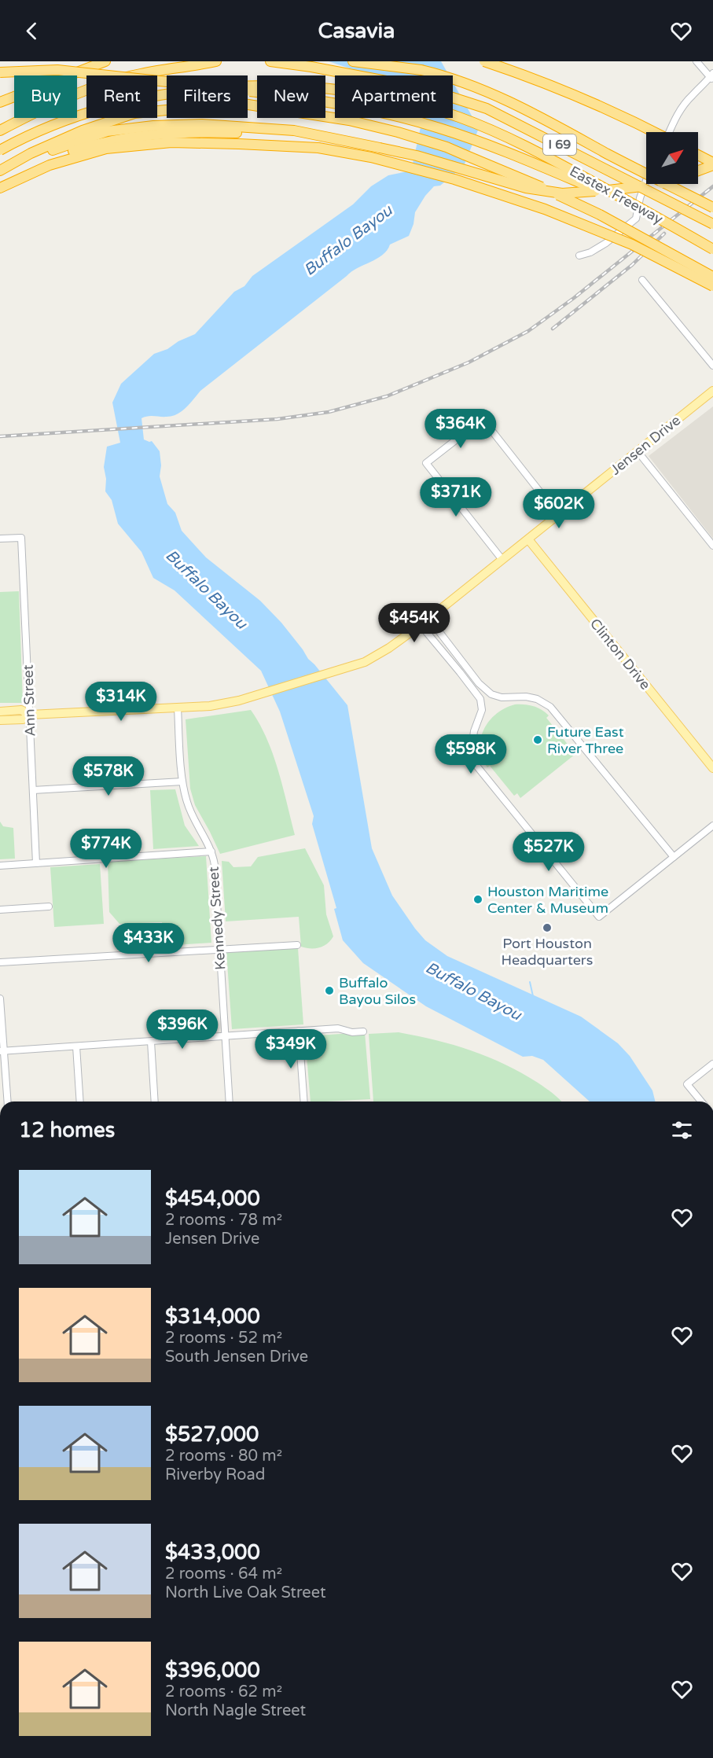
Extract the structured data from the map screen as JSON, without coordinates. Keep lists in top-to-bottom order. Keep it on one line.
{"streets":{"highway":["I 69","Eastex Freeway"],"main road":["Jensen Drive","Clinton Drive"],"street":["Ann Street","Kennedy Street"]},"crossings":[["Jensen Drive","Clinton Drive"],["Jensen Drive","Ann Street"],["Jensen Drive","Kennedy Street"]],"water":["Buffalo Bayou"],"places":["Future East River Three","Houston Maritime Center & Museum","Port Houston Headquarters","Buffalo Bayou Silos"],"north":"top right","page":{"header":"Casavia","chip":["Buy","Rent","Filters","New","Apartment"],"price":["$364K","$371K","$602K","$454K","$314K","$598K","$578K","$774K","$527K","$433K","$396K","$349K"],"heading":"12 homes","list":[{"name":"$454,000","note":"2 rooms · 78 m² · Jensen Drive"},{"name":"$314,000","note":"2 rooms · 52 m² · South Jensen Drive"},{"name":"$527,000","note":"2 rooms · 80 m² · Riverby Road"},{"name":"$433,000","note":"2 rooms · 64 m² · North Live Oak Street"},{"name":"$396,000","note":"2 rooms · 62 m² · North Nagle Street"}]}}
